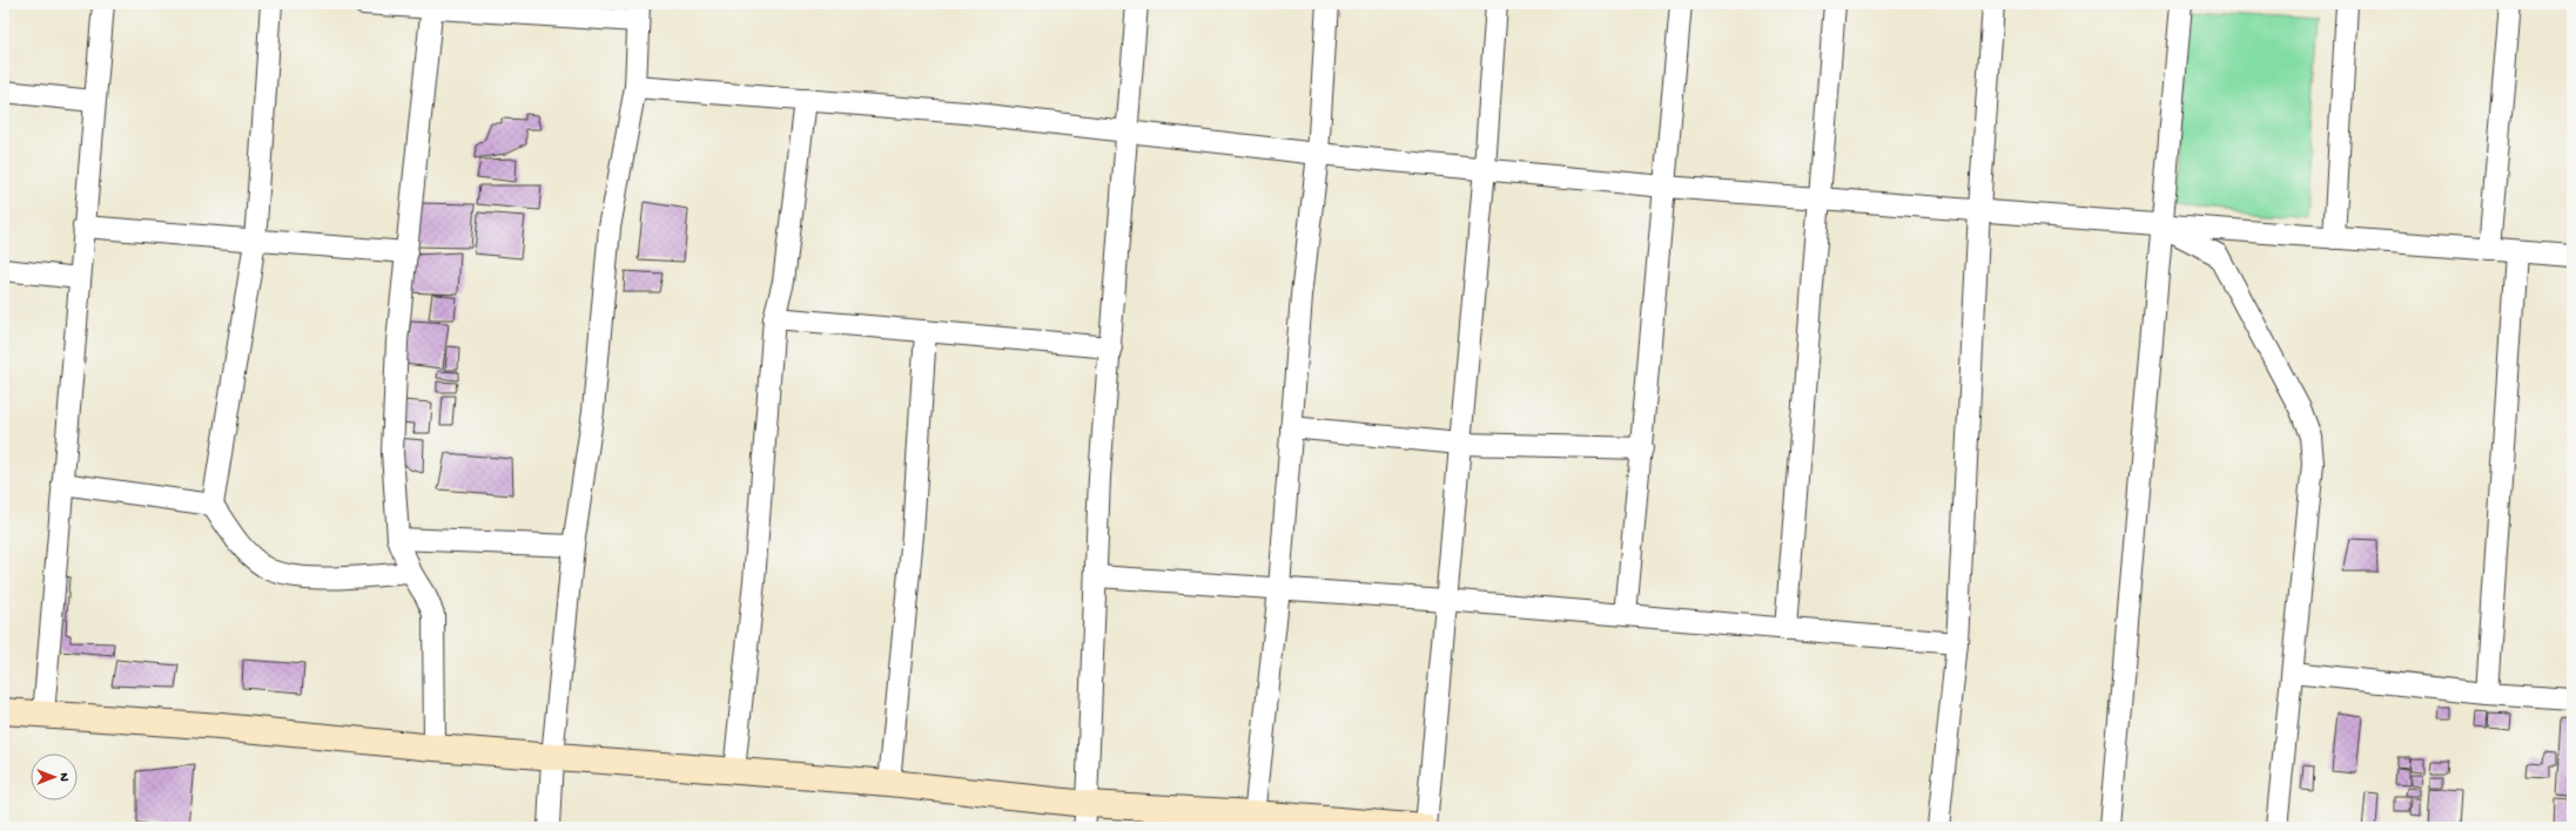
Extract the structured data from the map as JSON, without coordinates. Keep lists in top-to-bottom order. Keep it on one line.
{"north":"right"}
